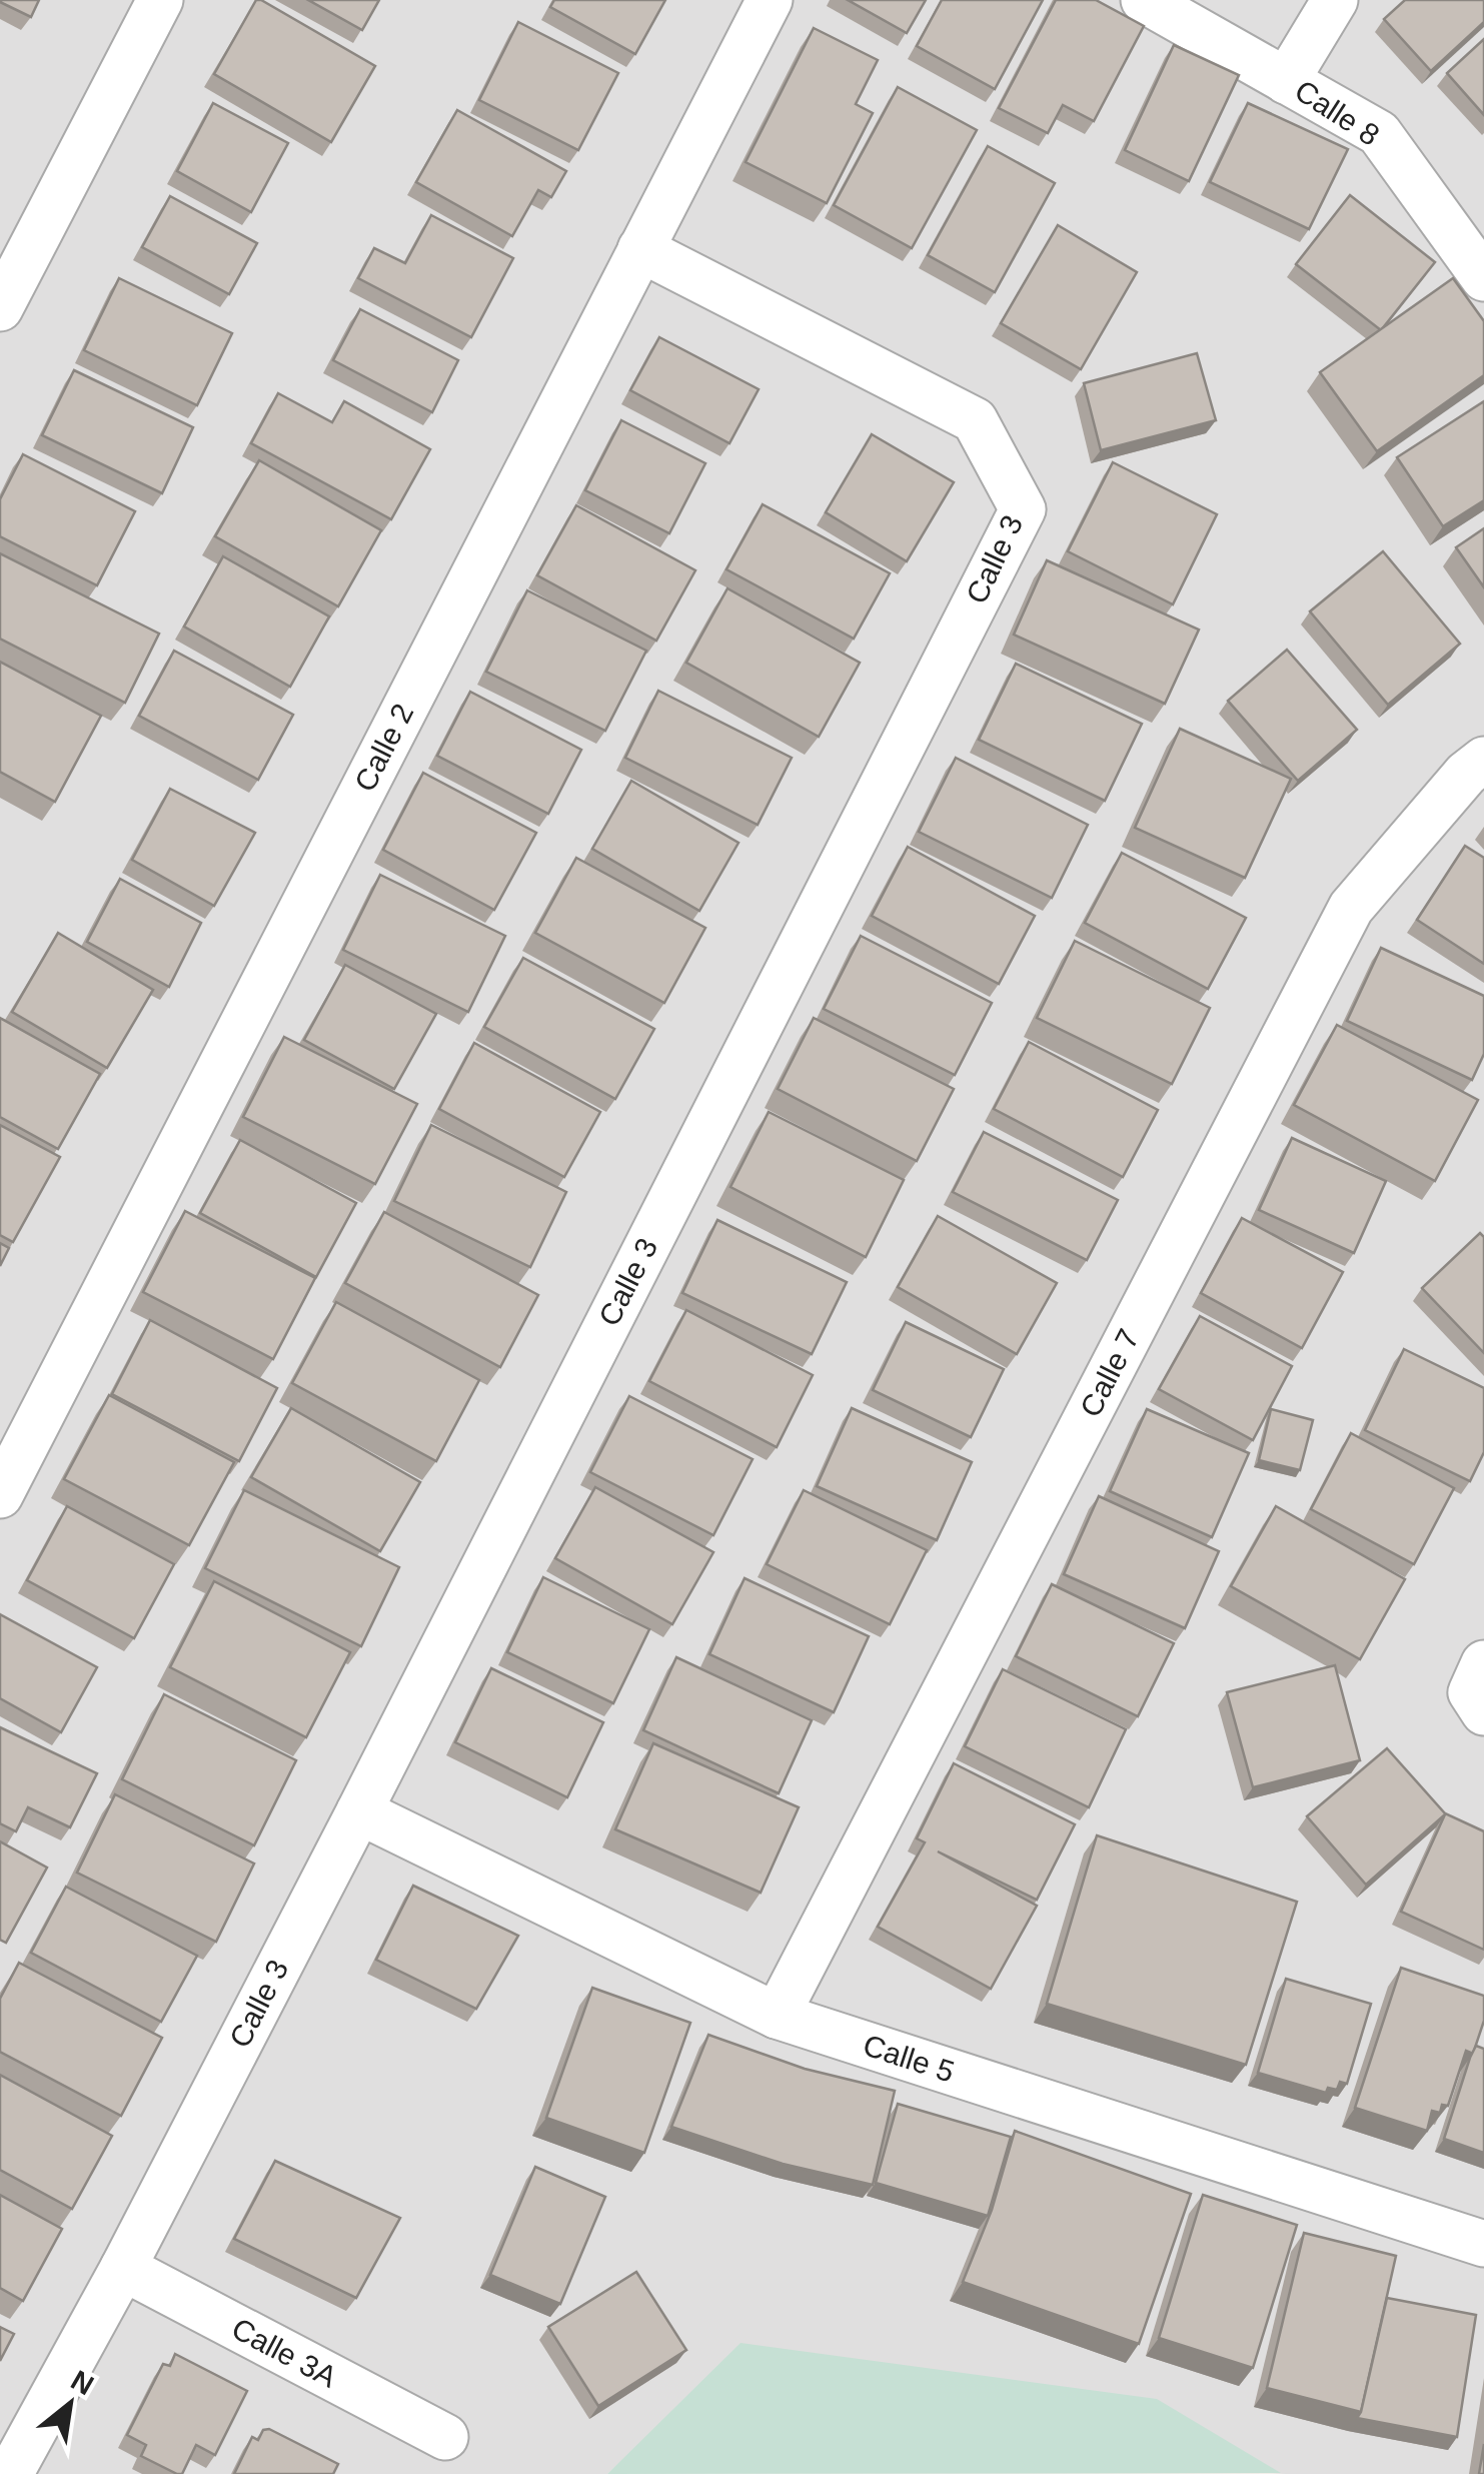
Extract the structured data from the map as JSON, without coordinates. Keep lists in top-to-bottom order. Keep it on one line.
{"streets":{"street":["Calle 8","Calle 3","Calle 2","Calle 7","Calle 5","Calle 3A"]},"crossings":[["Calle 3","Calle 2"],["Calle 3","Calle 5"],["Calle 3","Calle 3A"],["Calle 7","Calle 5"]],"north":"top right"}
